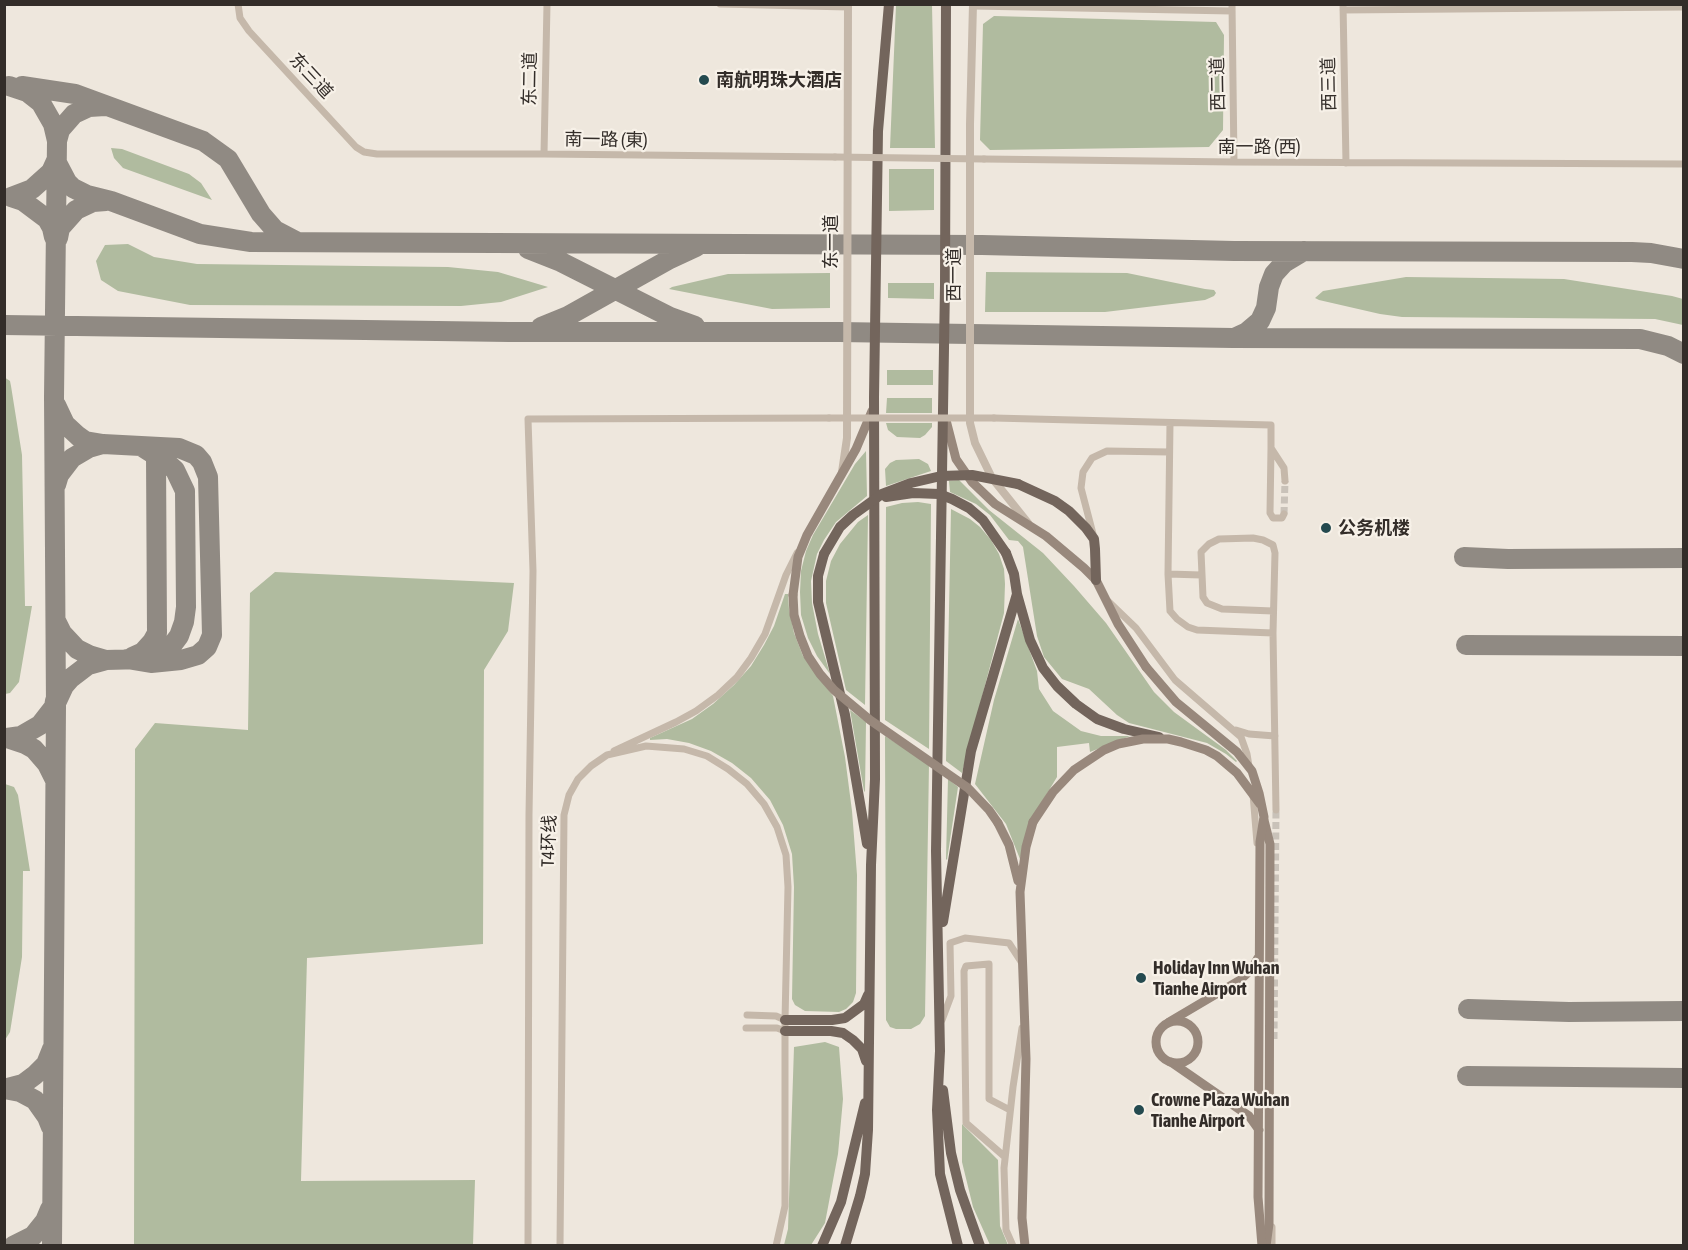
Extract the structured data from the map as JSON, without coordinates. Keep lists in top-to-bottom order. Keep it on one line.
{"streets":{"street":["东三道","东二道","西二道","西三道","南一路 (東)","南一路 (西)","东一道","西一道","T4环线"]},"crossings":[["东三道","南一路 (東)"],["东二道","南一路 (東)"],["西二道","南一路 (西)"],["西三道","南一路 (西)"],["南一路 (東)","南一路 (西)"]],"places":["南航明珠大酒店","公务机楼","Holiday Inn Wuhan Tianhe Airport","Crowne Plaza Wuhan Tianhe Airport"]}
